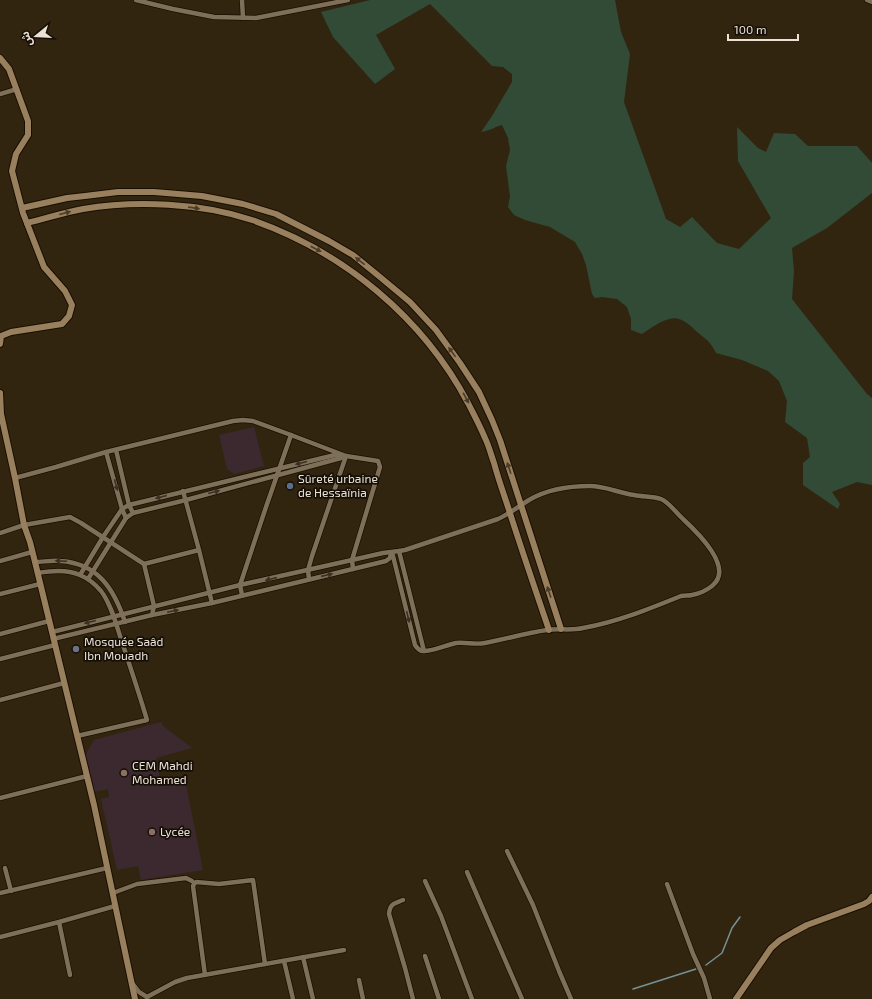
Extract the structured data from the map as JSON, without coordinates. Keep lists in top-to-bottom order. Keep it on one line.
{"places":["Sûreté urbaine de Hessaïnia","Mosquée Saâd Ibn Mouadh","CEM Mahdi Mohamed","Lycée"],"scale_bar":"100 m","north":"left"}
